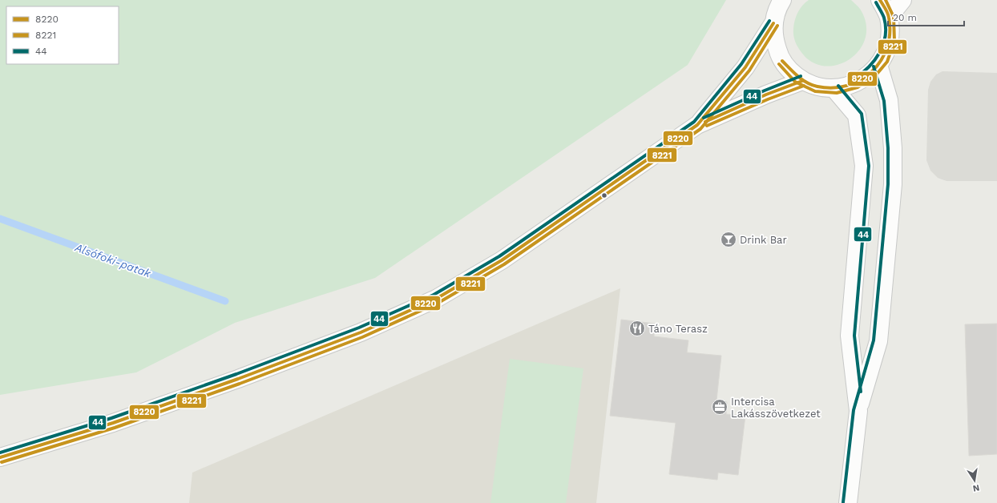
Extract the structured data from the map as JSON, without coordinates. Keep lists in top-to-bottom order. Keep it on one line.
{"water":["Alsófoki-patak"],"places":{"bar":["Drink Bar"],"restaurant":["Táno Terasz"],"office":["Intercisa Lakásszövetkezet"]},"lines":["transit line 8220","transit line 8221","transit line 44"],"legend":["8220","8221","44"],"scale_bar":"20 m","north":"bottom"}
